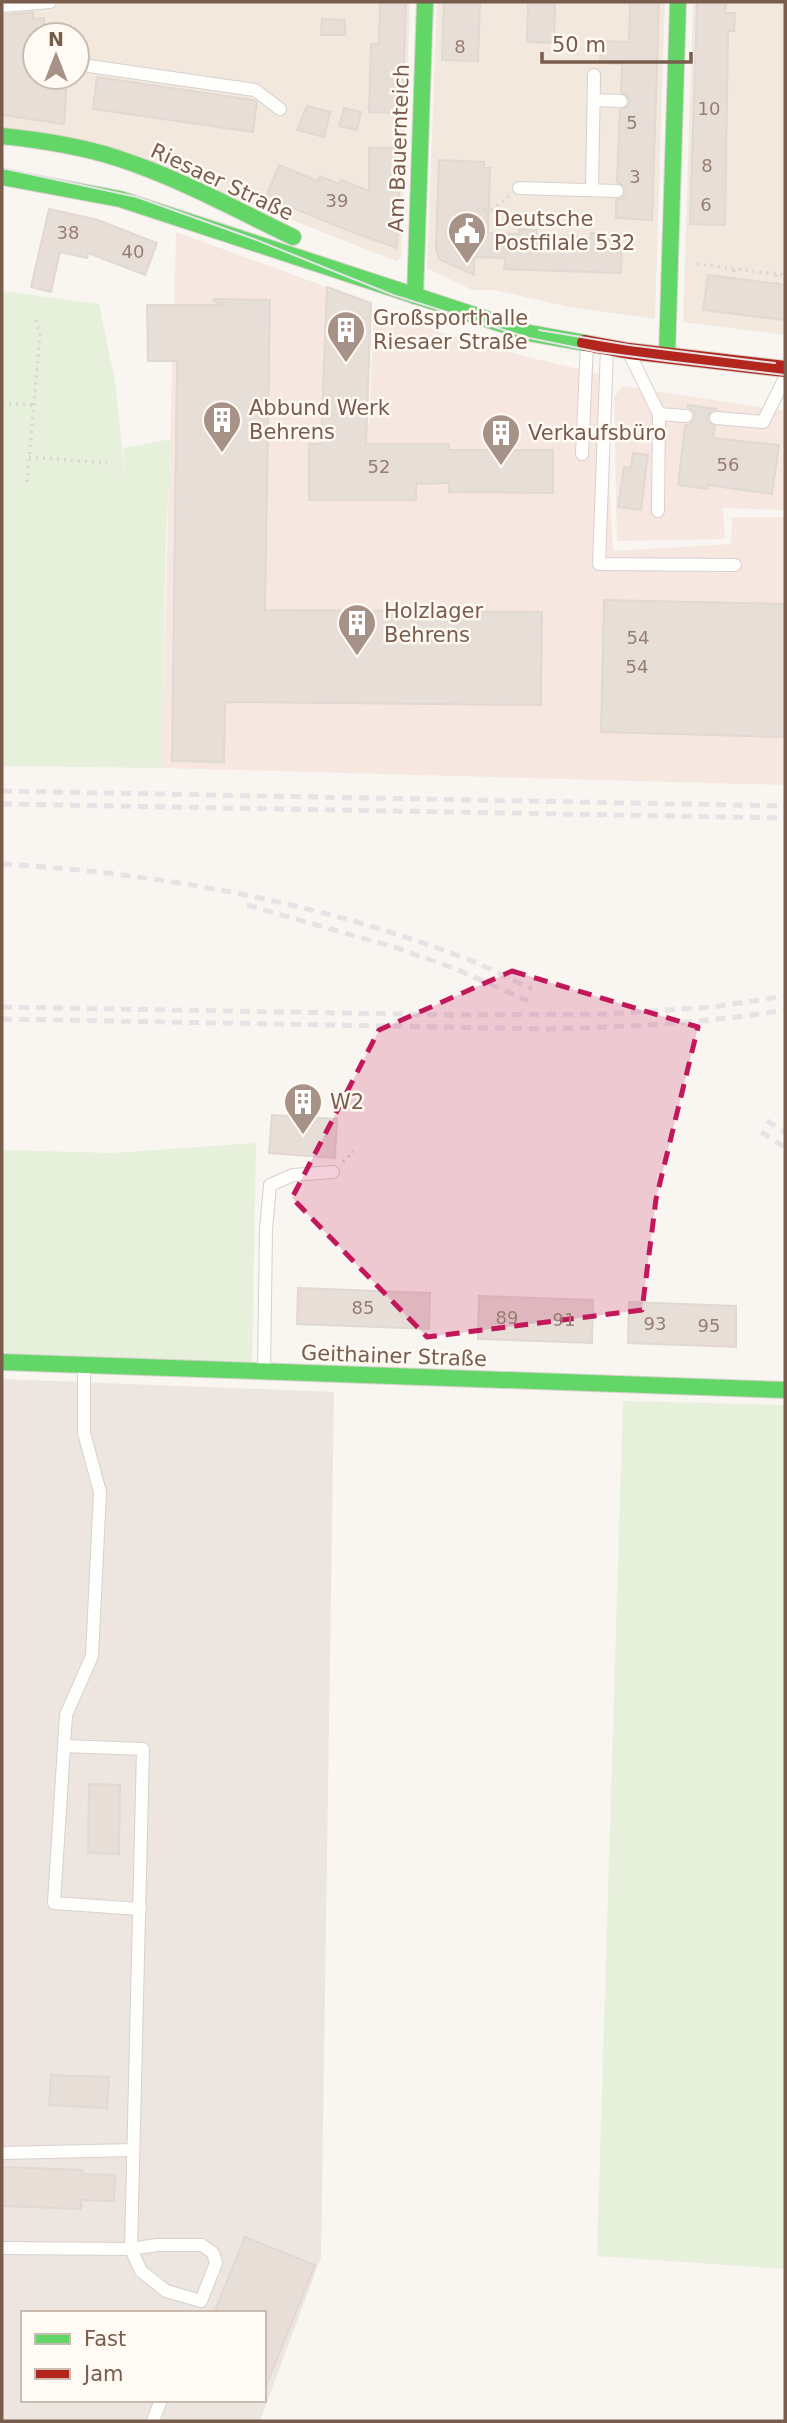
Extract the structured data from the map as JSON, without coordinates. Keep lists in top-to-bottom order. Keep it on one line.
{"streets":{"street":["Am Bauernteich","Riesaer Straße","Geithainer Straße"]},"crossings":[["Am Bauernteich","Riesaer Straße"]],"places":{"public building":["Deutsche Postfilale 532"],"building":["Großsporthalle Riesaer Straße","Abbund Werk Behrens","Verkaufsbüro","Holzlager Behrens","W2"]},"house_numbers":["8","10","5","8","3","39","6","38","40","56","52","54","54","85","89","91","93","95"],"legend":["Fast","Jam"],"scale_bar":"50 m","north":"top"}
